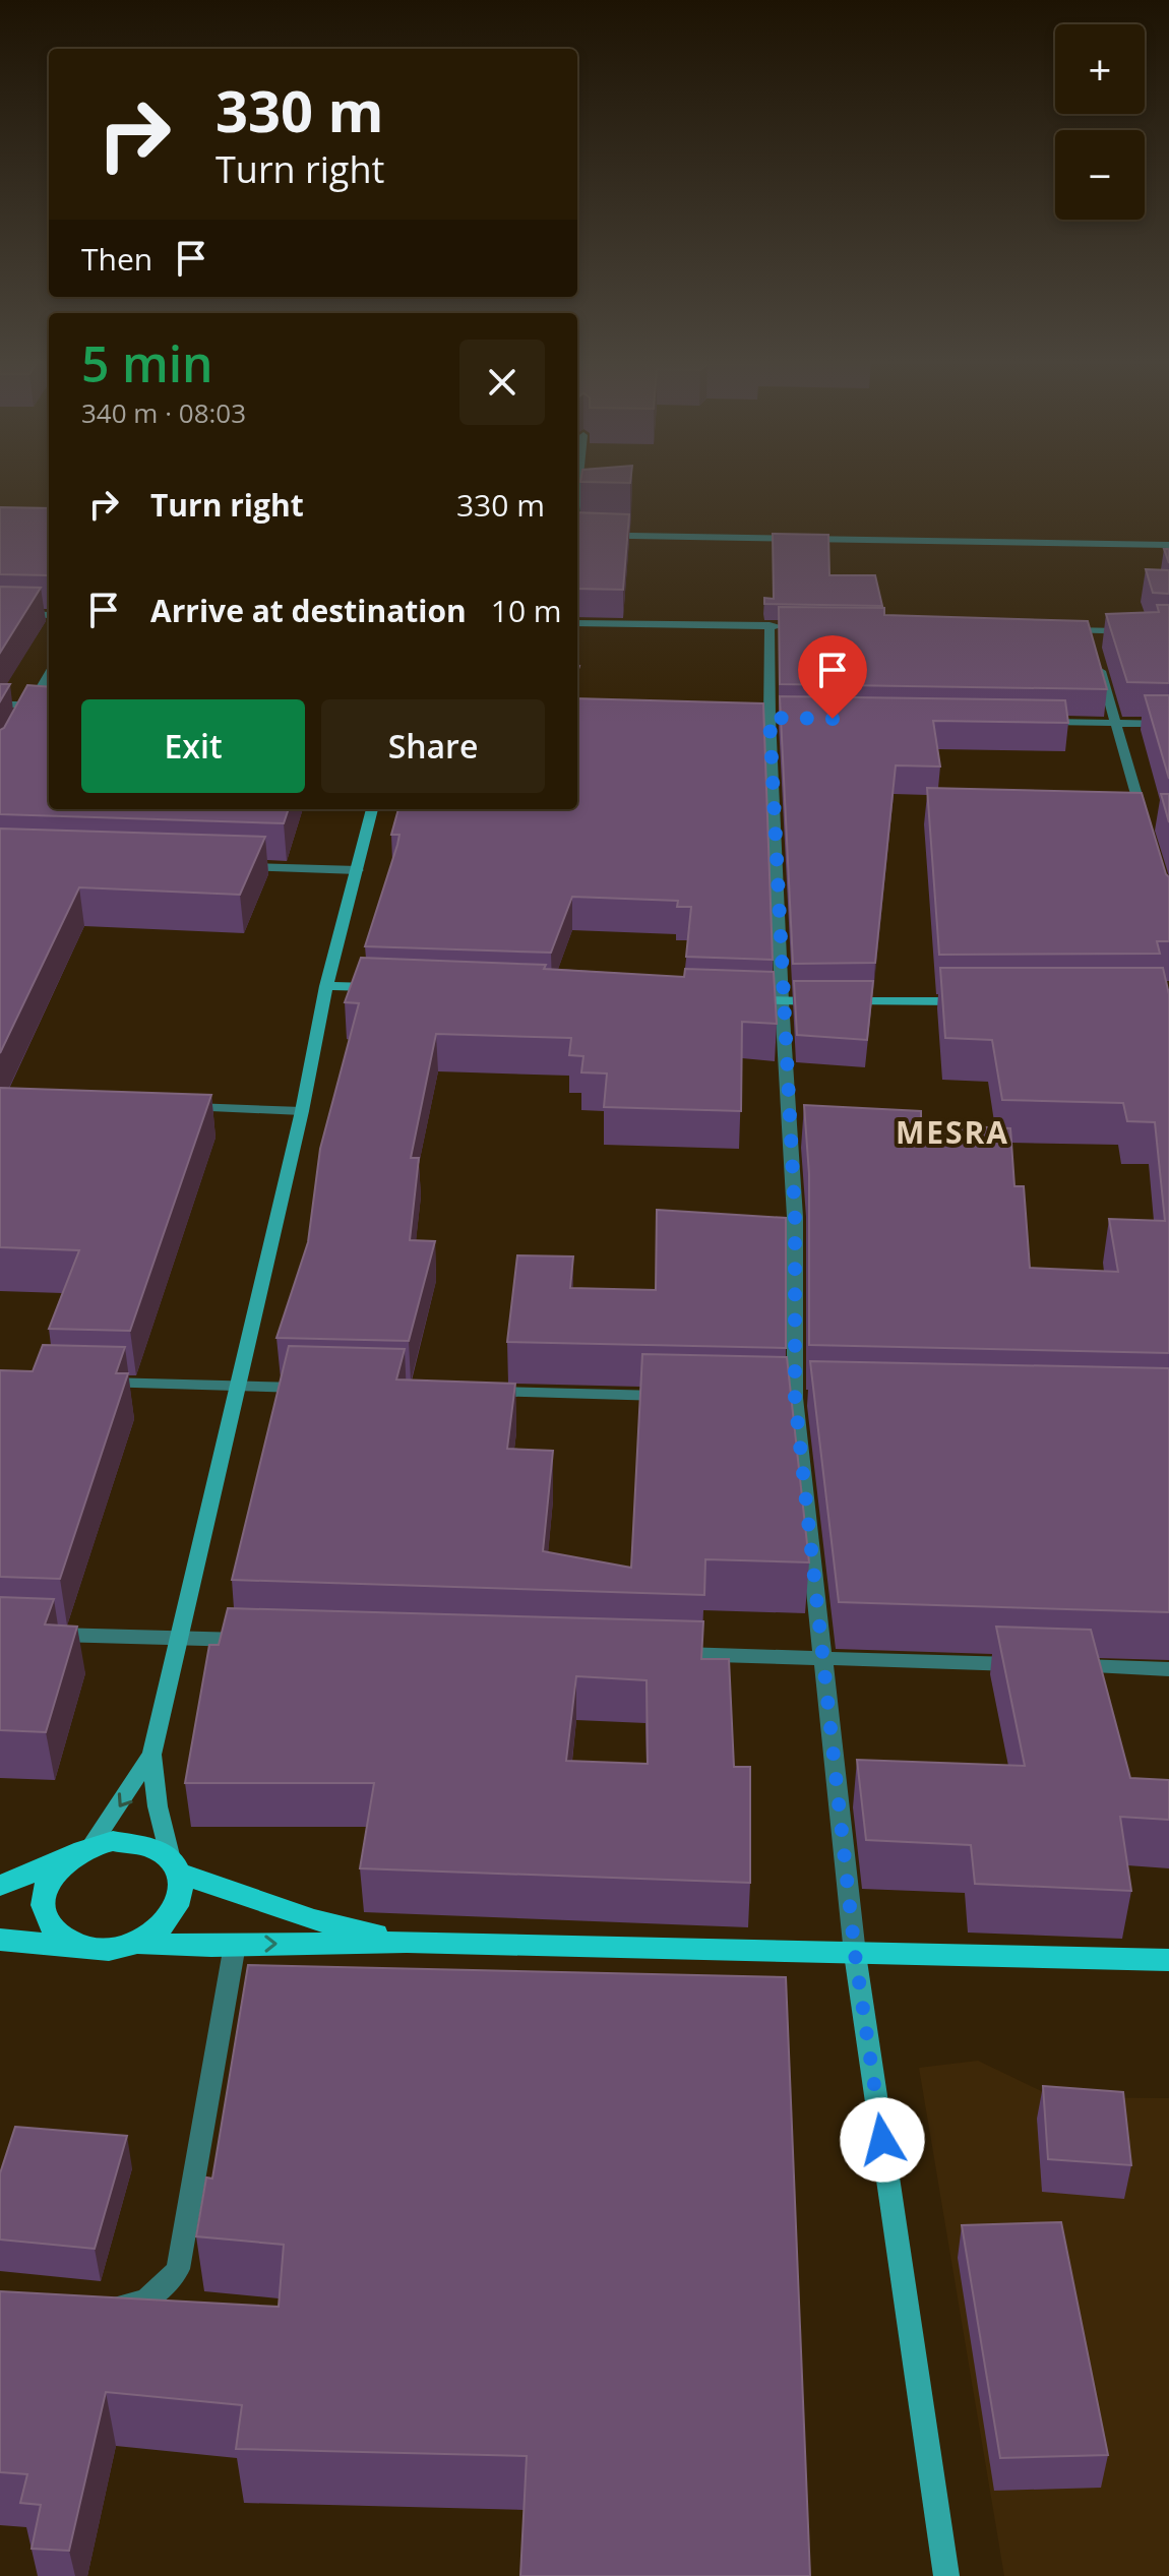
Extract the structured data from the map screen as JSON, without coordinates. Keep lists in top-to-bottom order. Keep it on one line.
{"districts":["MESRA"],"page":{"map_buttons":["+","−"],"turn":["330 m","Turn right"],"then":"Then","heading":["5 min","340 m · 08:03"],"list":[{"name":"Turn right","value":"330 m"},{"name":"Arrive at destination","value":"10 m"}],"buttons":["Exit","Share"]}}
